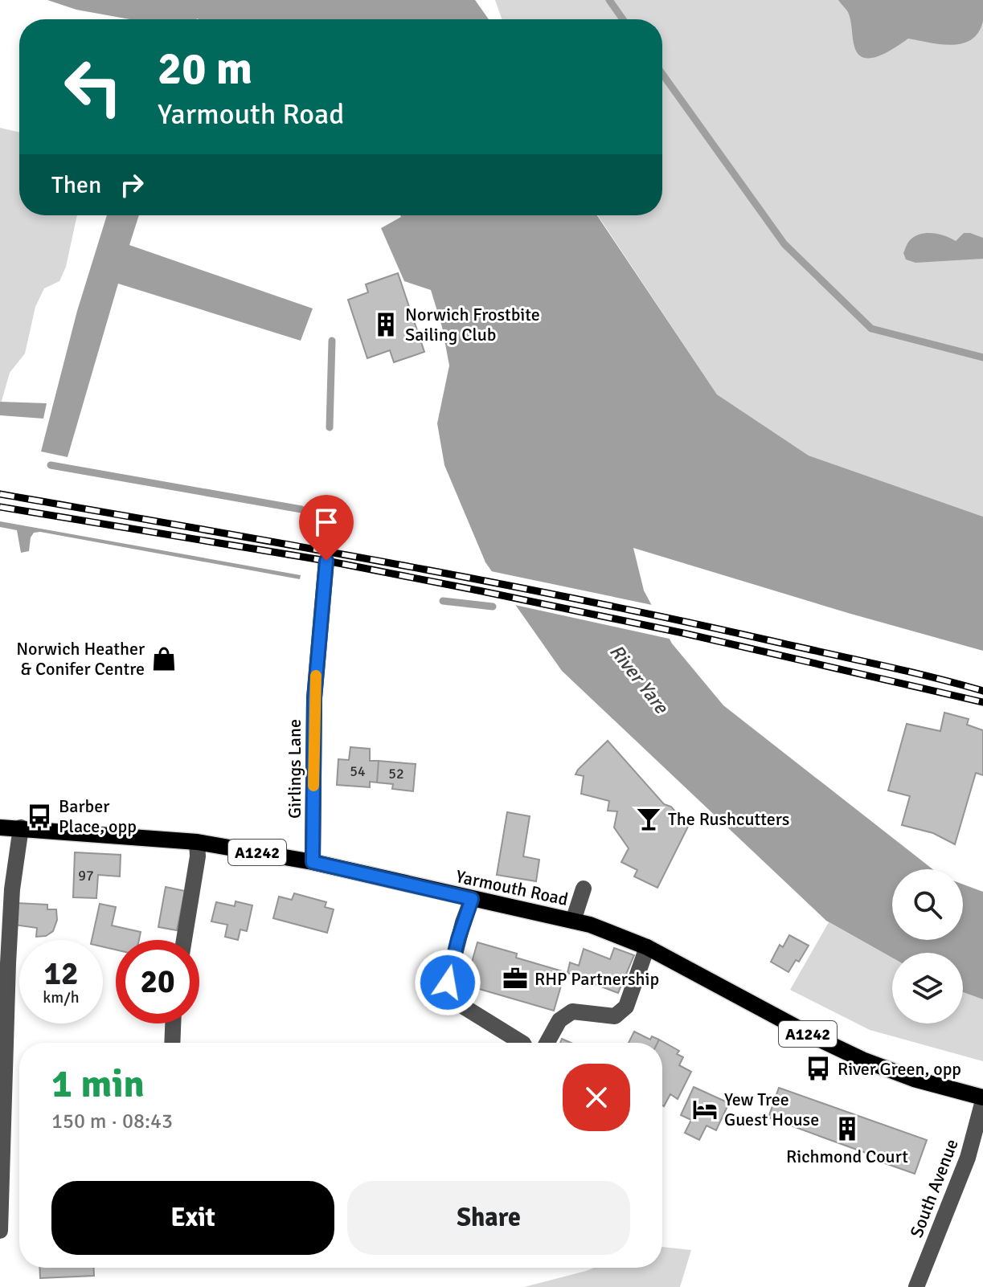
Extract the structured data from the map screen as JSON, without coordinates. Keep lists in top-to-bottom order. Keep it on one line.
{"streets":{"main road":["A1242","Yarmouth Road"],"street":["Girlings Lane","South Avenue"]},"crossings":[["Girlings Lane","Yarmouth Road"],["Yarmouth Road","South Avenue"]],"water":["River Yare"],"places":{"building":["Norwich Frostbite Sailing Club","Richmond Court"],"shop":["Norwich Heather & Conifer Centre"],"bus stop":["Barber Place, opp","River Green, opp"],"bar":["The Rushcutters"],"office":["RHP Partnership"],"hotel":["Yew Tree Guest House"]},"house_numbers":["54","52","97"],"page":{"turn":["20 m","Yarmouth Road"],"then":"Then","speed":"12 km/h","limit":"20","heading":["1 min","150 m · 08:43"],"buttons":["Exit","Share"]}}
